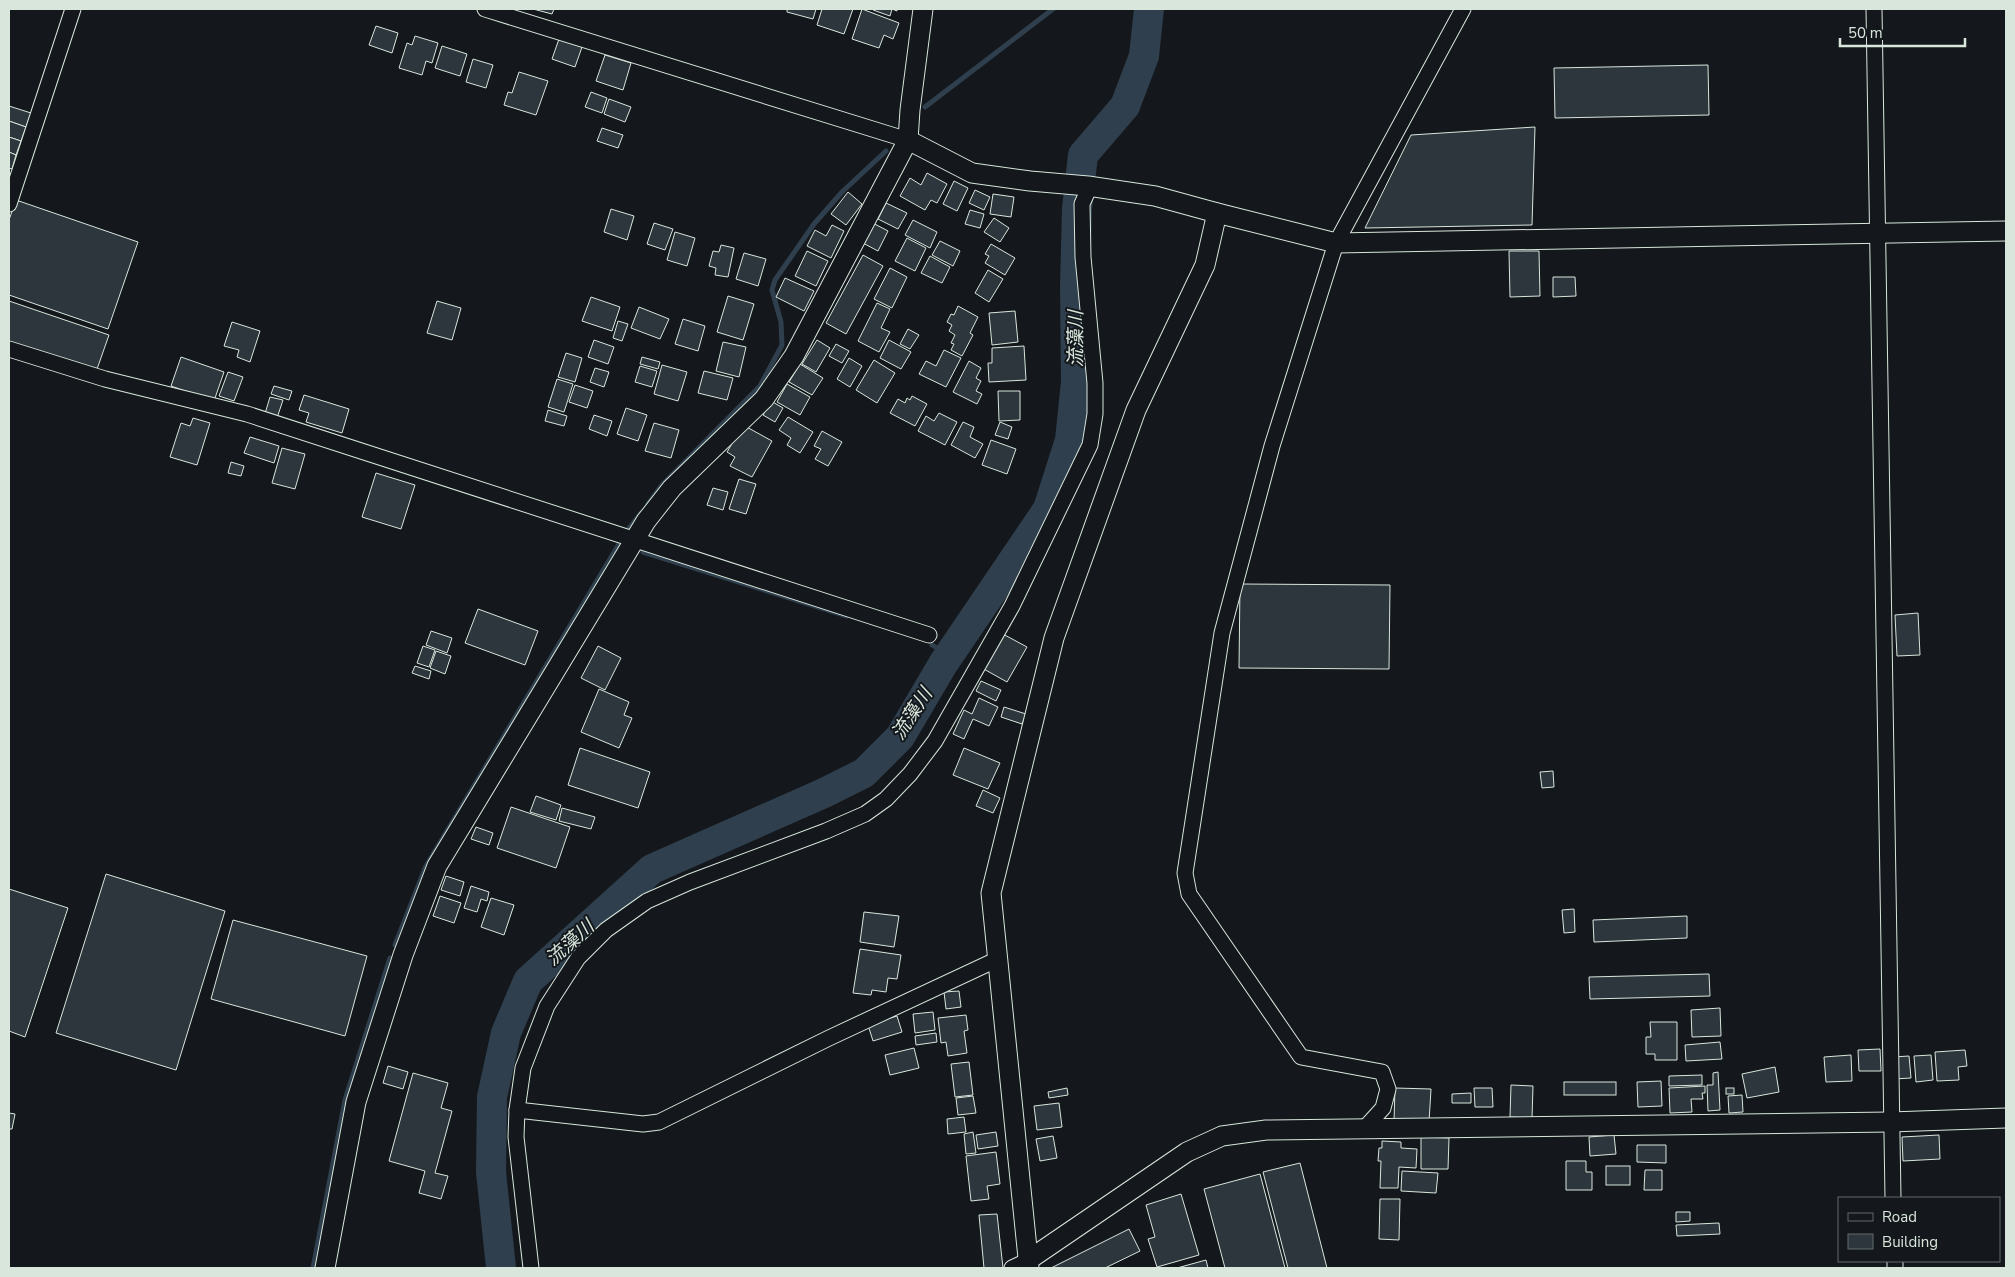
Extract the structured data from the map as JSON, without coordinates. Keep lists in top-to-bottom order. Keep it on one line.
{"water":["流藻川"],"legend":["Road","Building"],"scale_bar":"50 m"}
